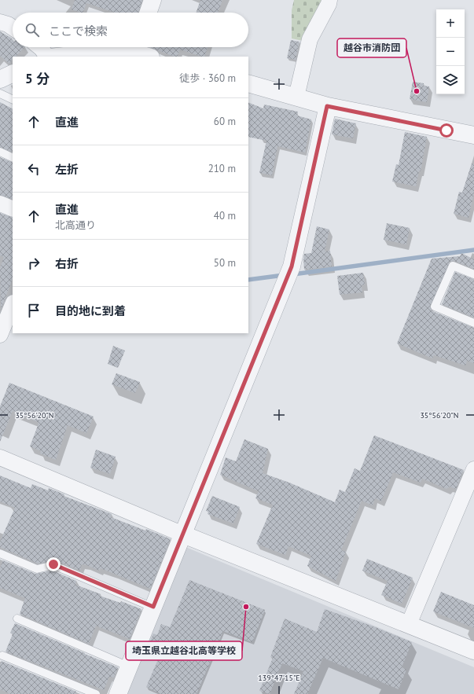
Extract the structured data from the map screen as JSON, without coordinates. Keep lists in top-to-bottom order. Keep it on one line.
{"places":["越谷市消防団","埼玉県立越谷北高等学校"],"page":{"map_buttons":["+","−"],"search":"ここで検索","heading":["5 分","徒歩 · 360 m"],"list":[["直進","60 m"],["左折","210 m"],["直進","北高通り","40 m"],["右折","50 m"],"目的地に到着"]},"coordinates":["35°56'20\"N","139°47'15\"E"]}
